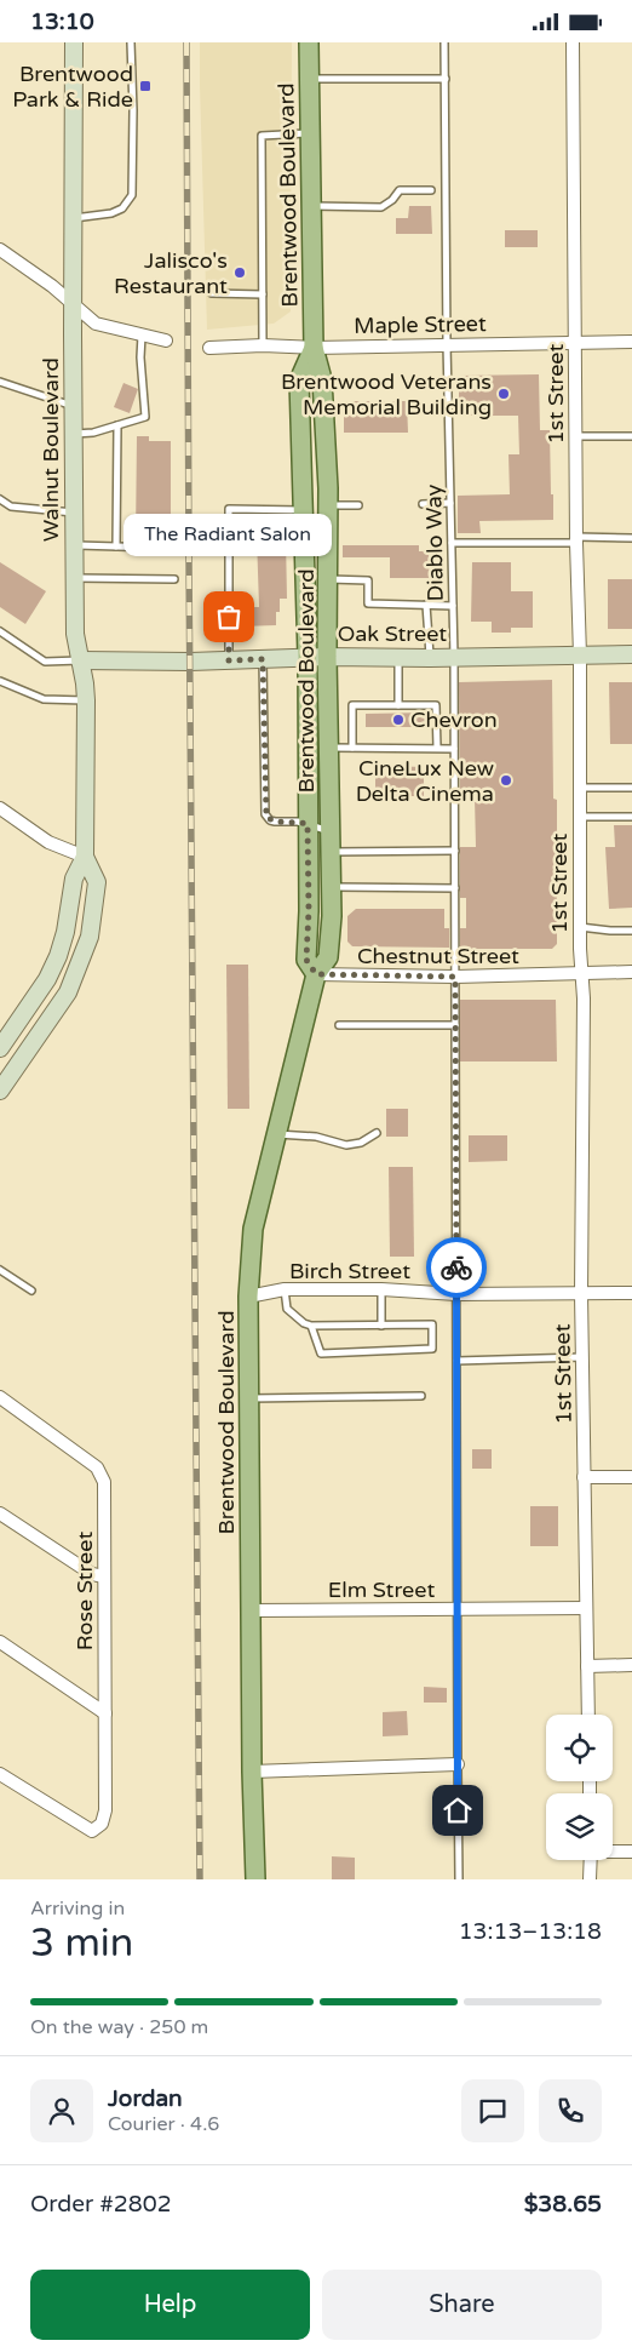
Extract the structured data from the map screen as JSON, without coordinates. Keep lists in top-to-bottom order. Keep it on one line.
{"streets":{"main road":["Brentwood Boulevard"],"street":["Maple Street","1st Street","Walnut Boulevard","Oak Street","Chestnut Street","Birch Street","Elm Street","Rose Street"],"lane":["Diablo Way"]},"crossings":[["Brentwood Boulevard","Maple Street"],["Brentwood Boulevard","Oak Street"],["Brentwood Boulevard","Chestnut Street"],["Brentwood Boulevard","Birch Street"],["Brentwood Boulevard","Elm Street"],["Maple Street","1st Street"],["Maple Street","Diablo Way"],["1st Street","Oak Street"],["1st Street","Chestnut Street"],["1st Street","Birch Street"],["1st Street","Elm Street"],["Walnut Boulevard","Oak Street"],["Diablo Way","Oak Street"],["Diablo Way","Chestnut Street"],["Diablo Way","Birch Street"],["Diablo Way","Elm Street"]],"places":{"transit":["Brentwood Park & Ride"],"other":["Jalisco's Restaurant","Brentwood Veterans Memorial Building","The Radiant Salon","Chevron","CineLux New Delta Cinema"]},"page":{"status":"13:10","bubble":"The Radiant Salon","heading":["3 min","Arriving in","13:13–13:18"],"panel":["Jordan","Courier · 4.6","Order #2802","$38.65"],"bar":"On the way · 250 m","buttons":["Help","Share"]}}
